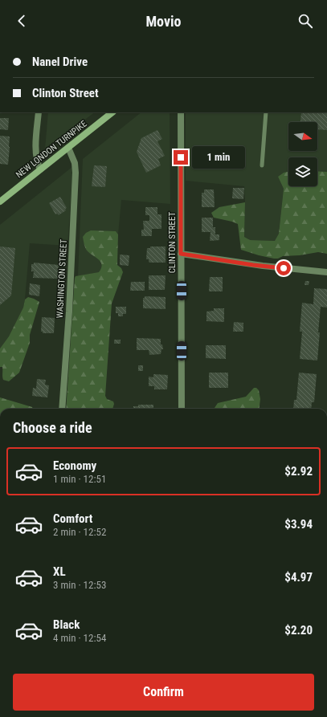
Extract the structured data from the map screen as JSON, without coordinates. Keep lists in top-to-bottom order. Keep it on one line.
{"streets":{"main road":["NEW LONDON TURNPIKE"],"street":["CLINTON STREET","WASHINGTON STREET"]},"crossings":[["NEW LONDON TURNPIKE","WASHINGTON STREET"]],"north":"right","page":{"header":"Movio","banner":["Nanel Drive","Clinton Street"],"bubble":"1 min","heading":"Choose a ride","list":[{"name":"Economy","note":"1 min · 12:51","value":"$2.92"},{"name":"Comfort","note":"2 min · 12:52","value":"$3.94"},{"name":"XL","note":"3 min · 12:53","value":"$4.97"},{"name":"Black","note":"4 min · 12:54","value":"$2.20"}],"buttons":"Confirm"}}
